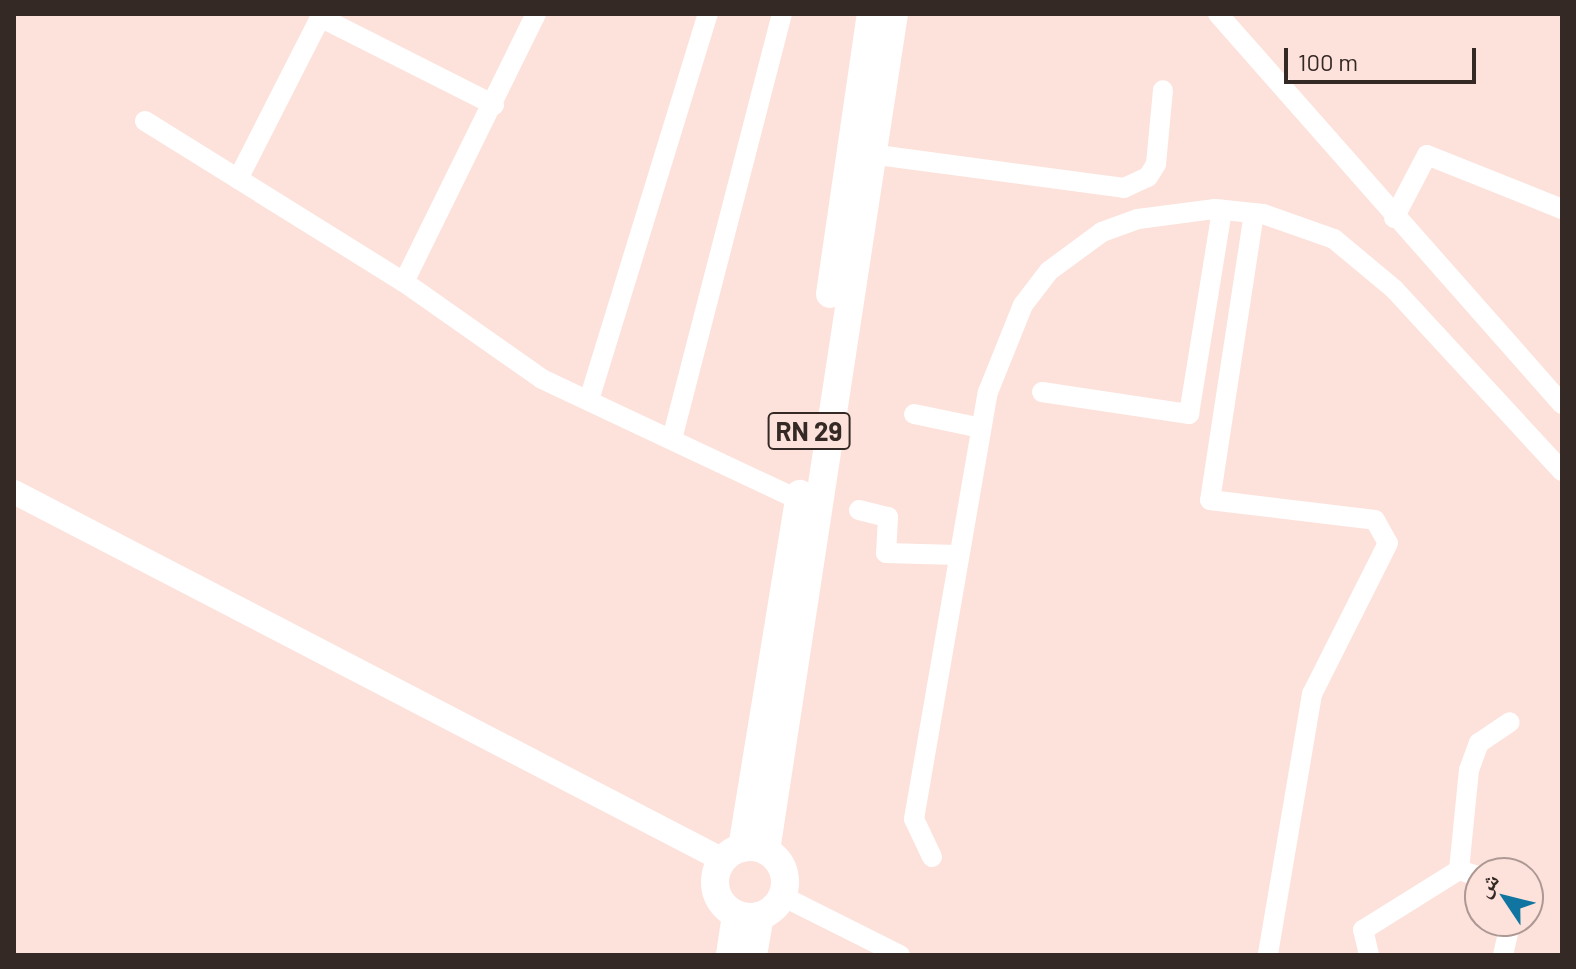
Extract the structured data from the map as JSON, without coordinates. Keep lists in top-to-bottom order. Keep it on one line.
{"streets":{"highway":["RN 29"]},"scale_bar":"100 m","north":"top left"}
